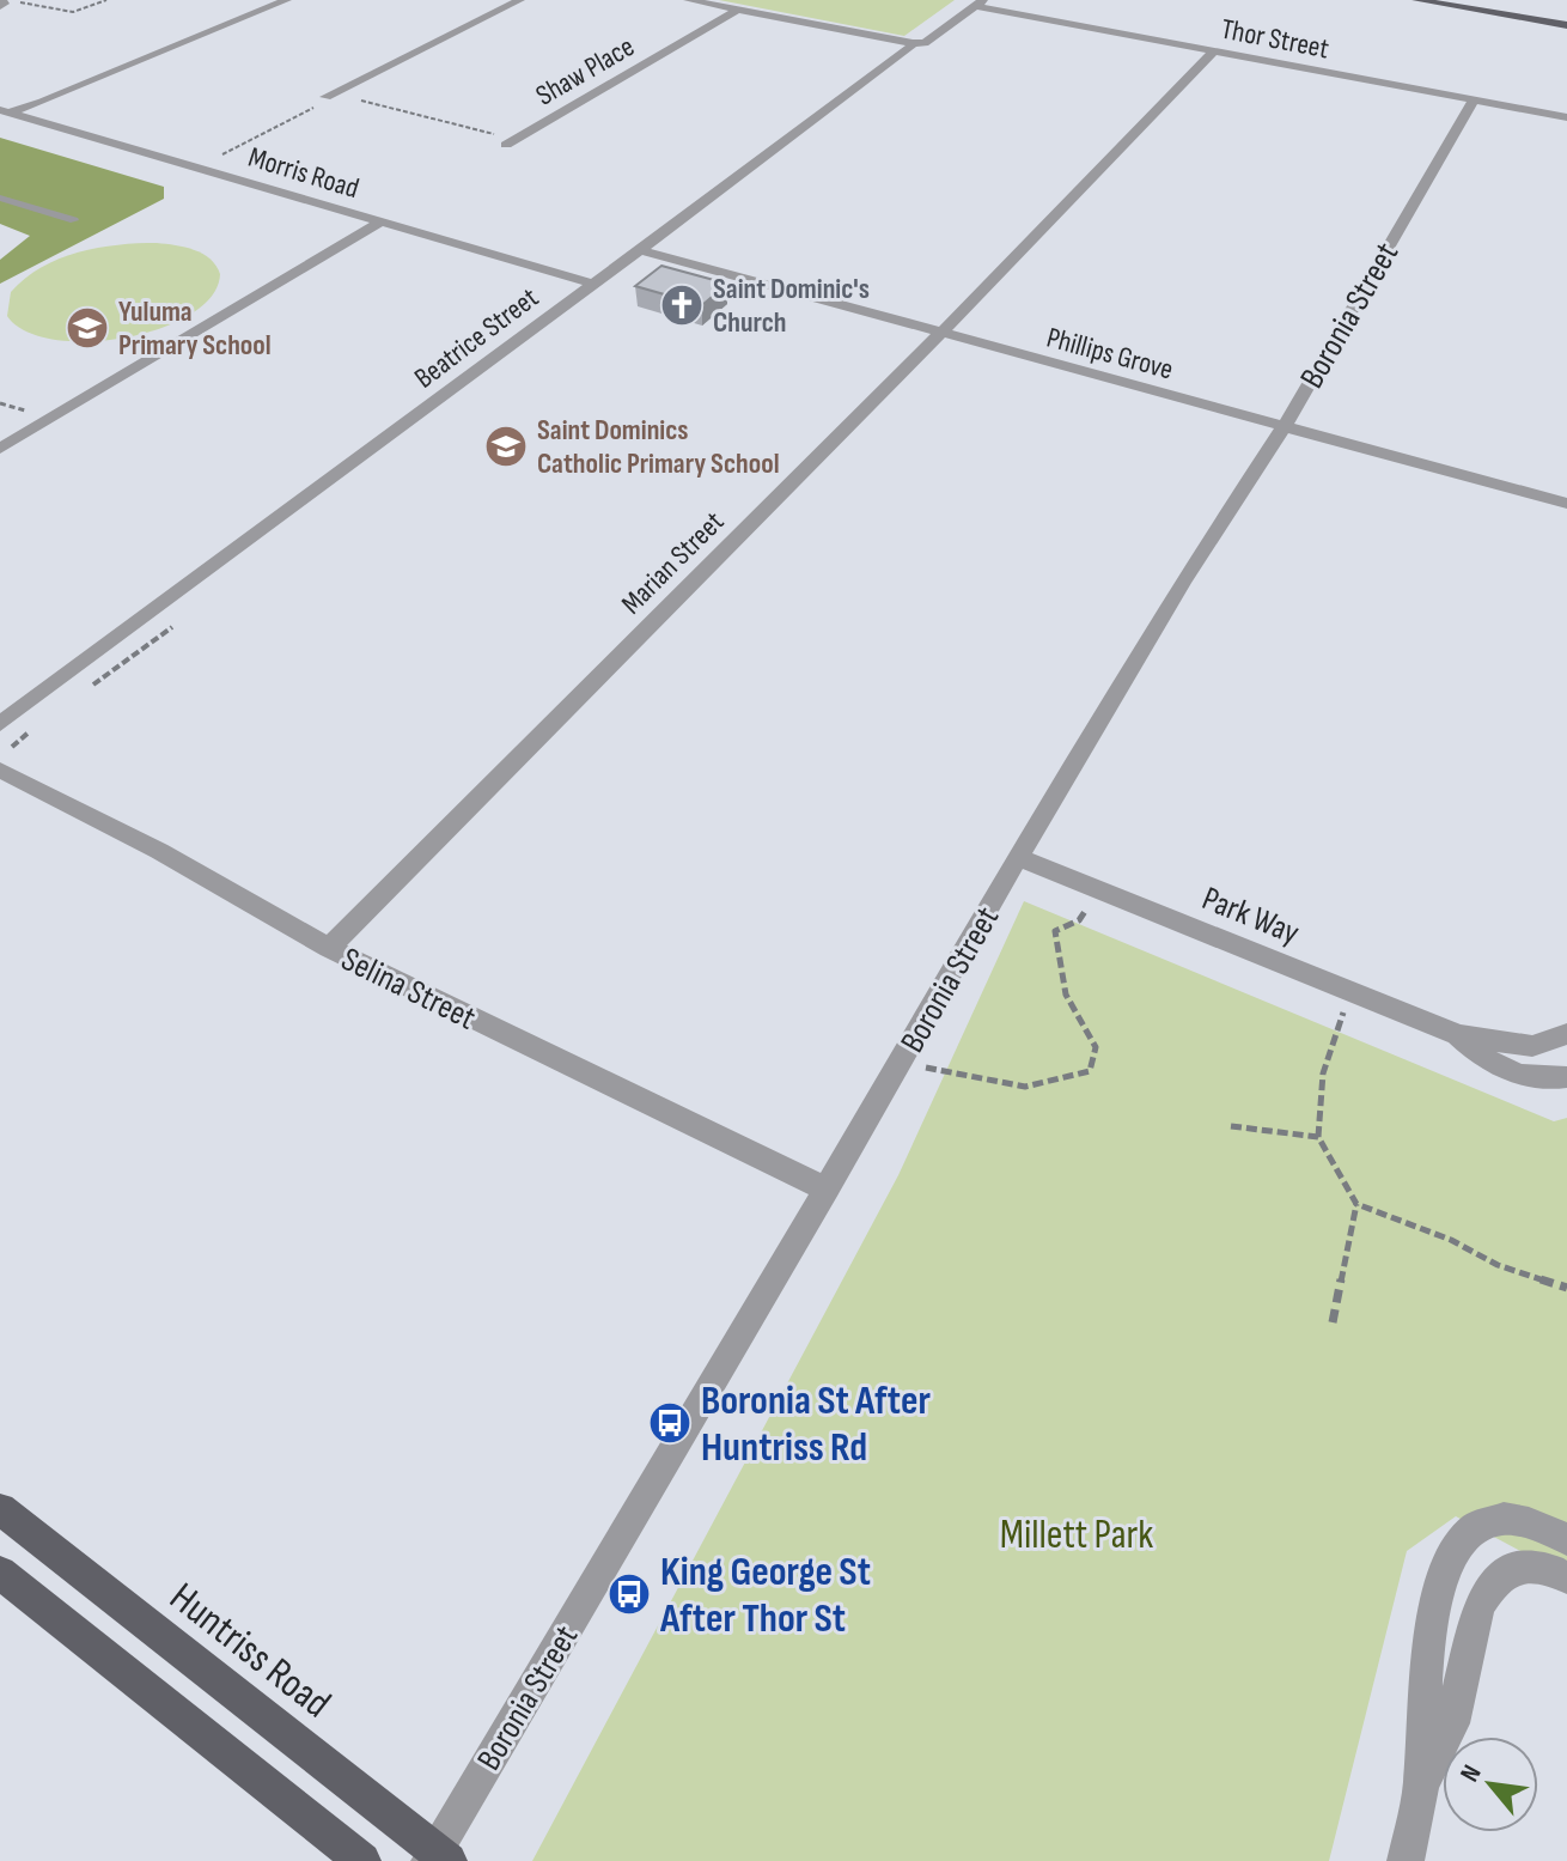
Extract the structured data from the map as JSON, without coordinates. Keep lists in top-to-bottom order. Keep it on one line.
{"streets":{"main road":["Huntriss Road"],"street":["Thor Street","Shaw Place","Morris Road","Boronia Street","Beatrice Street","Phillips Grove","Marian Street","Park Way","Selina Street"]},"crossings":[["Thor Street","Boronia Street"],["Thor Street","Beatrice Street"],["Thor Street","Marian Street"],["Morris Road","Beatrice Street"],["Boronia Street","Phillips Grove"],["Boronia Street","Park Way"],["Boronia Street","Selina Street"],["Boronia Street","Huntriss Road"],["Beatrice Street","Phillips Grove"],["Phillips Grove","Marian Street"],["Marian Street","Selina Street"]],"parks":["Millett Park"],"places":{"church":["Saint Dominic's Church"],"school or university":["Yuluma Primary School","Saint Dominics Catholic Primary School"],"bus stop":["Boronia St After Huntriss Rd","King George St After Thor St"]},"north":"top left"}
